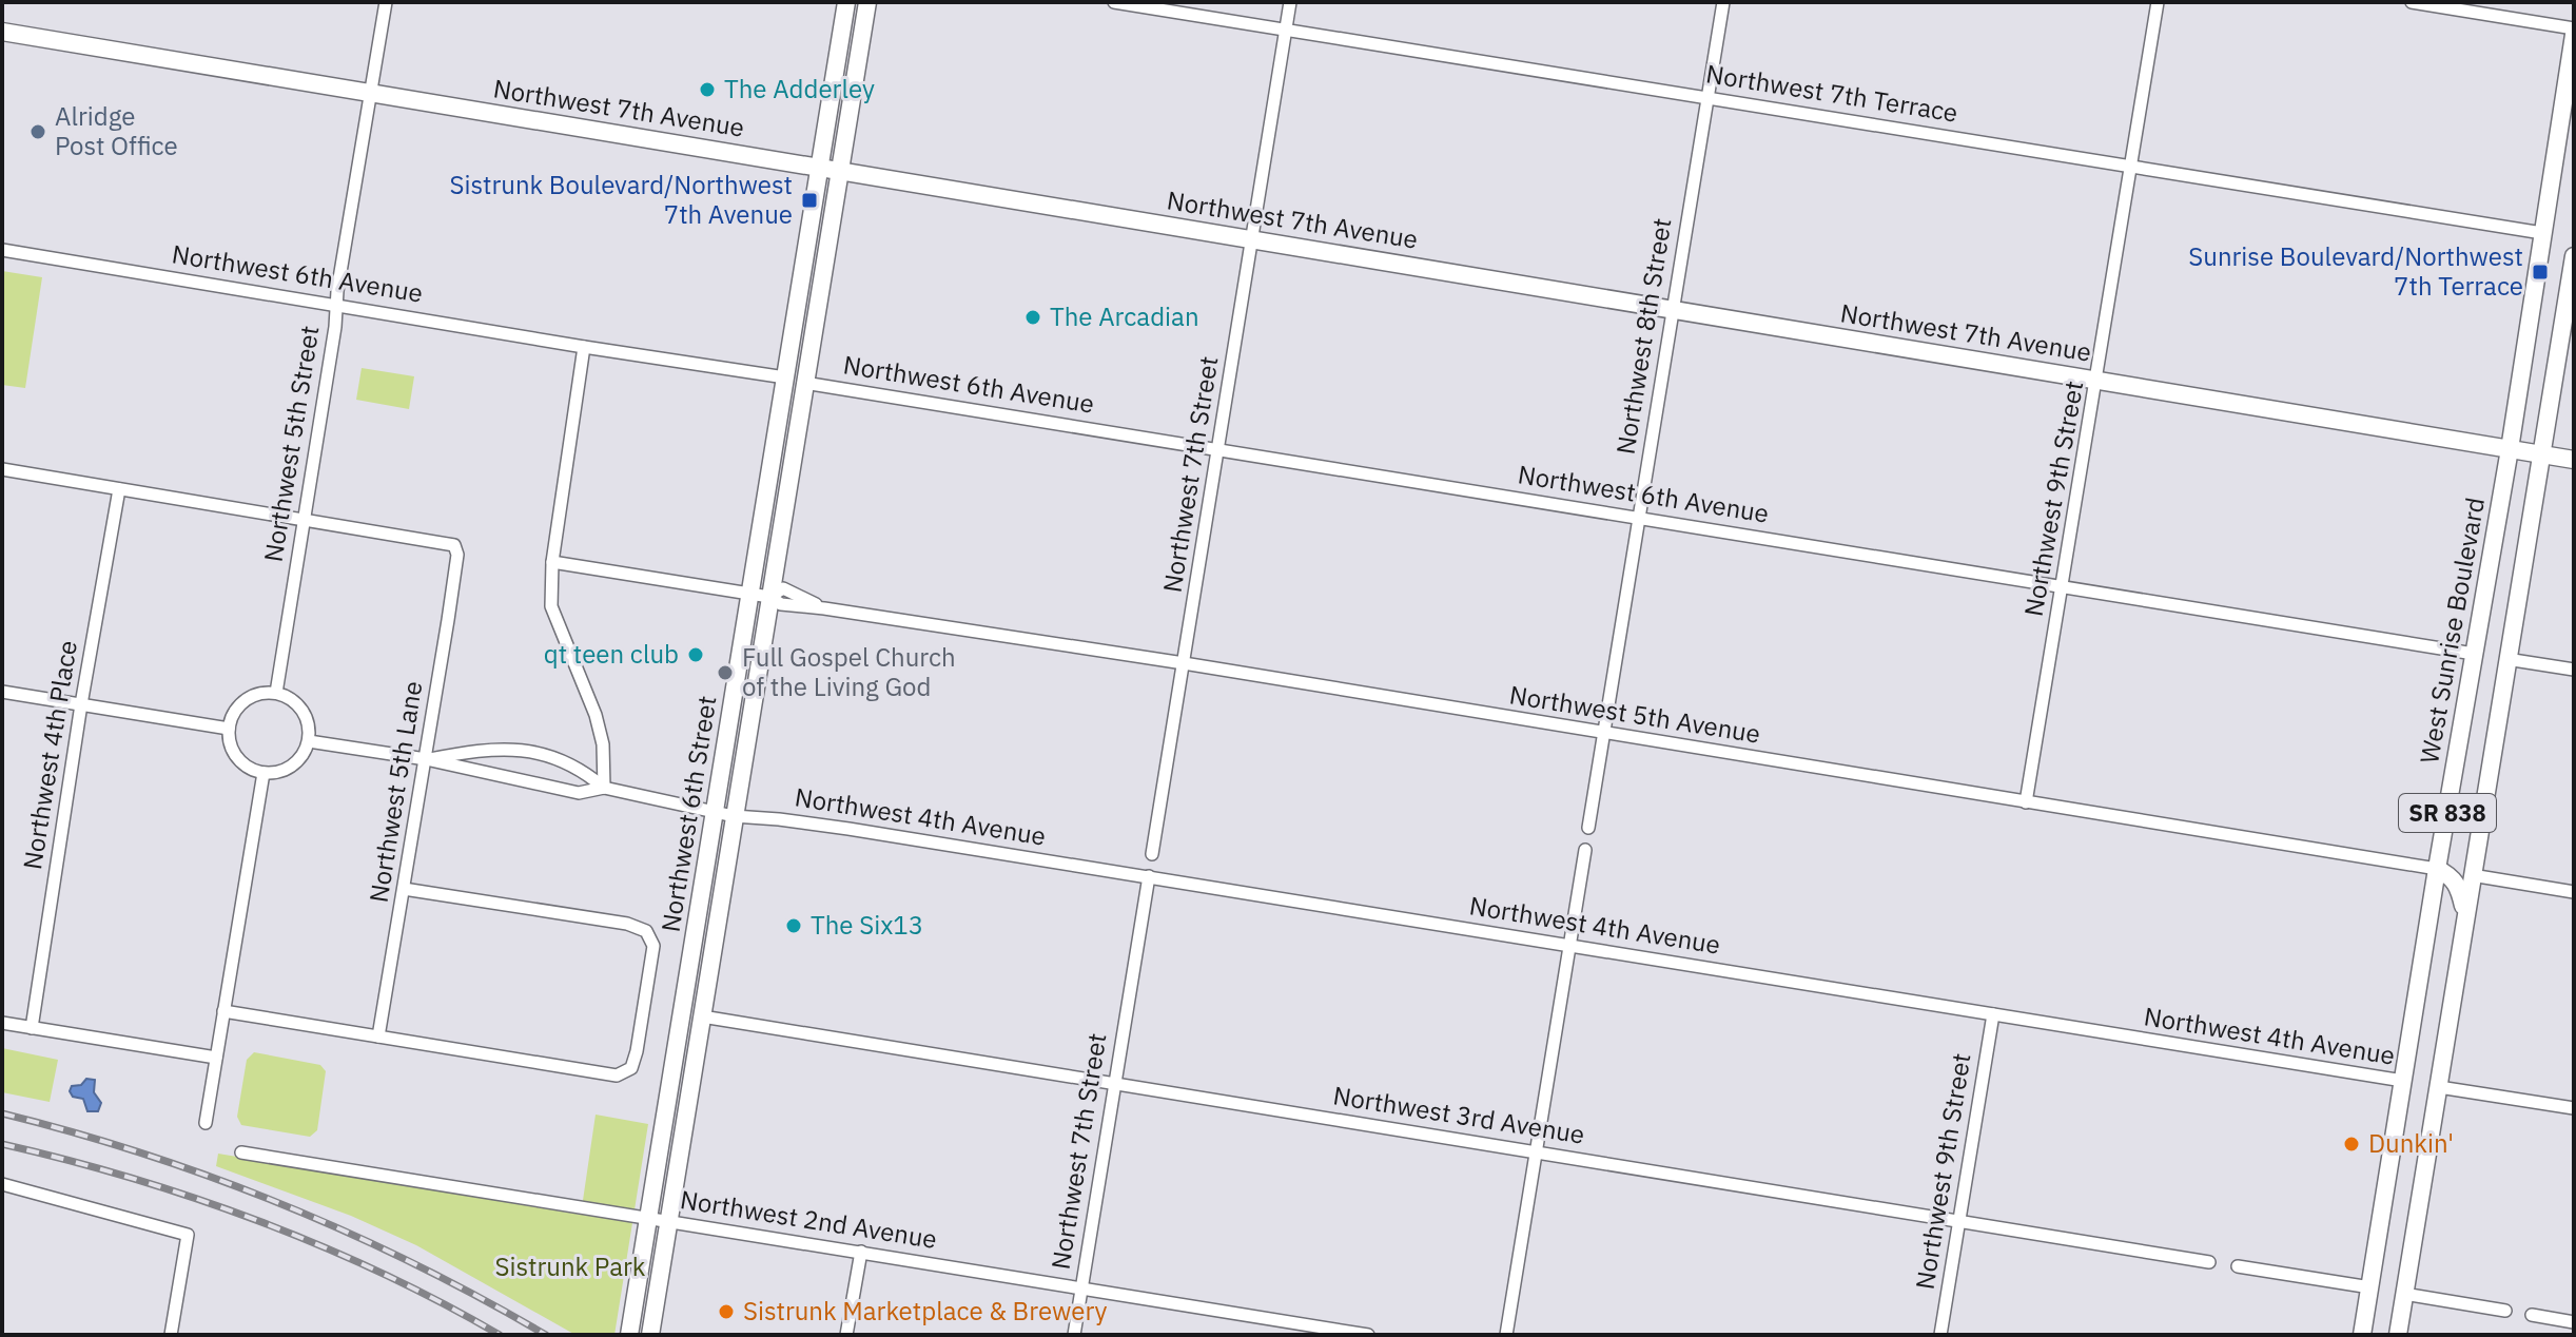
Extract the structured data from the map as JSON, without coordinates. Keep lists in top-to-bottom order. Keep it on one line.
{"streets":{"main road":["Northwest 7th Avenue","West Sunrise Boulevard","SR 838","Northwest 6th Street"],"street":["Northwest 7th Terrace","Northwest 6th Avenue","Northwest 8th Street","Northwest 5th Street","Northwest 7th Street","Northwest 9th Street","Northwest 5th Avenue","Northwest 4th Place","Northwest 5th Lane","Northwest 4th Avenue","Northwest 3rd Avenue","Northwest 2nd Avenue"]},"crossings":[["Northwest 7th Terrace","Northwest 8th Street"],["Northwest 7th Terrace","Northwest 7th Street"],["Northwest 7th Terrace","Northwest 9th Street"],["Northwest 7th Terrace","West Sunrise Boulevard"],["Northwest 7th Avenue","Northwest 8th Street"],["Northwest 7th Avenue","Northwest 5th Street"],["Northwest 7th Avenue","Northwest 7th Street"],["Northwest 7th Avenue","Northwest 9th Street"],["Northwest 7th Avenue","West Sunrise Boulevard"],["Northwest 7th Avenue","SR 838"],["Northwest 7th Avenue","Northwest 6th Street"],["Northwest 6th Avenue","Northwest 8th Street"],["Northwest 6th Avenue","Northwest 5th Street"],["Northwest 6th Avenue","Northwest 7th Street"],["Northwest 6th Avenue","Northwest 9th Street"],["Northwest 6th Avenue","West Sunrise Boulevard"],["Northwest 6th Avenue","Northwest 6th Street"],["Northwest 8th Street","Northwest 5th Avenue"],["Northwest 5th Street","Northwest 5th Lane"],["Northwest 5th Street","Northwest 4th Avenue"],["Northwest 7th Street","Northwest 5th Avenue"],["Northwest 7th Street","Northwest 4th Avenue"],["Northwest 7th Street","Northwest 3rd Avenue"],["Northwest 7th Street","Northwest 2nd Avenue"],["Northwest 9th Street","Northwest 5th Avenue"],["Northwest 9th Street","Northwest 4th Avenue"],["Northwest 9th Street","Northwest 3rd Avenue"],["West Sunrise Boulevard","Northwest 5th Avenue"],["West Sunrise Boulevard","Northwest 4th Avenue"],["Northwest 5th Avenue","Northwest 6th Street"],["Northwest 5th Lane","Northwest 6th Street"],["Northwest 5th Lane","Northwest 4th Avenue"],["Northwest 6th Street","Northwest 4th Avenue"],["Northwest 6th Street","Northwest 3rd Avenue"],["Northwest 6th Street","Northwest 2nd Avenue"]],"parks":["Sistrunk Park"],"places":{"other":["The Adderley","Alridge Post Office","The Arcadian","qt teen club","Full Gospel Church of the Living God","The Six13","Dunkin'","Sistrunk Marketplace & Brewery"],"transit":["Sistrunk Boulevard/Northwest 7th Avenue","Sunrise Boulevard/Northwest 7th Terrace"]}}
